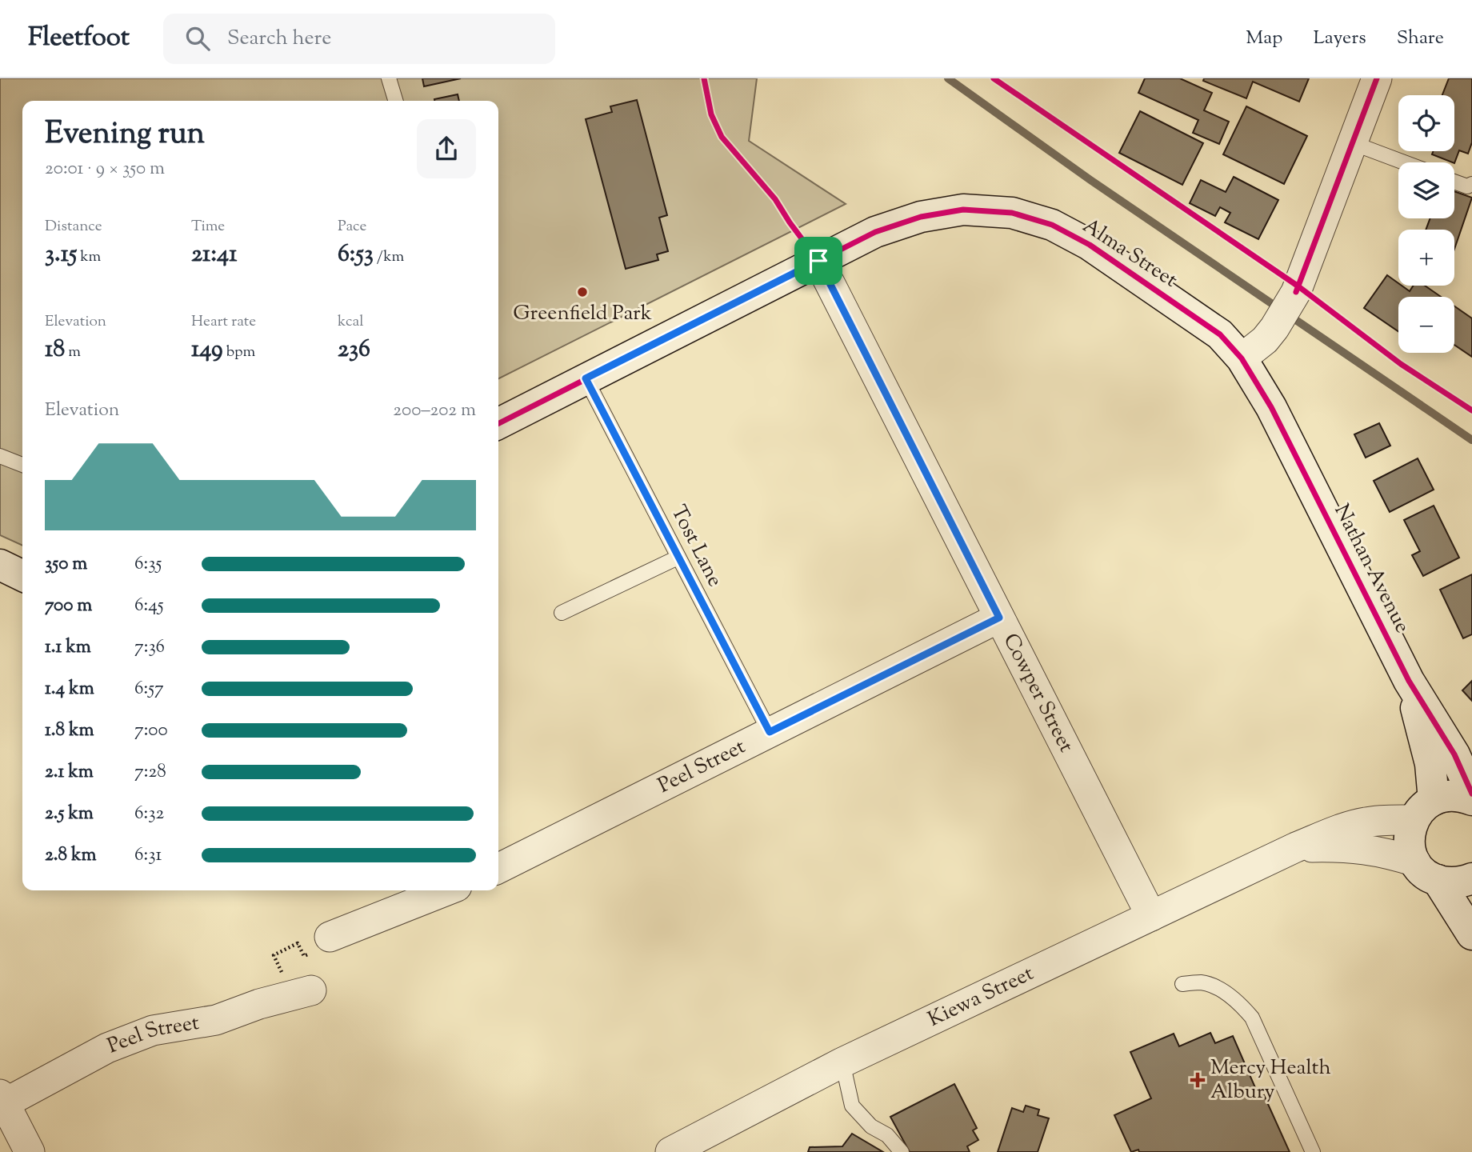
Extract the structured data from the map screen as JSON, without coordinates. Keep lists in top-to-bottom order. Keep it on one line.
{"streets":{"street":["Alma Street","Nathan Avenue","Cowper Street","Peel Street","Kiewa Street"],"lane":["Tost Lane"]},"crossings":[["Alma Street","Tost Lane"],["Alma Street","Nathan Avenue"],["Alma Street","Cowper Street"],["Tost Lane","Peel Street"],["Nathan Avenue","Kiewa Street"],["Cowper Street","Peel Street"],["Cowper Street","Kiewa Street"]],"places":{"other":["Greenfield Park"],"health":["Mercy Health Albury"]},"page":{"header":"Fleetfoot","search":"Search here","nav":["Map","Layers","Share"],"map_buttons":["+","−"],"heading":["Evening run","20:01 · 9 × 350 m"],"stats":[["Distance","3.15 km"],["Time","21:41"],["Pace","6:53 /km"],["Elevation","18 m"],["Heart rate","149 bpm"],["kcal","236"]],"chart":["Elevation","200–202 m"],"list":[{"name":"350 m","note":"6:35"},{"name":"700 m","note":"6:45"},{"name":"1.1 km","note":"7:36"},{"name":"1.4 km","note":"6:57"},{"name":"1.8 km","note":"7:00"},{"name":"2.1 km","note":"7:28"},{"name":"2.5 km","note":"6:32"},{"name":"2.8 km","note":"6:31"}]}}
